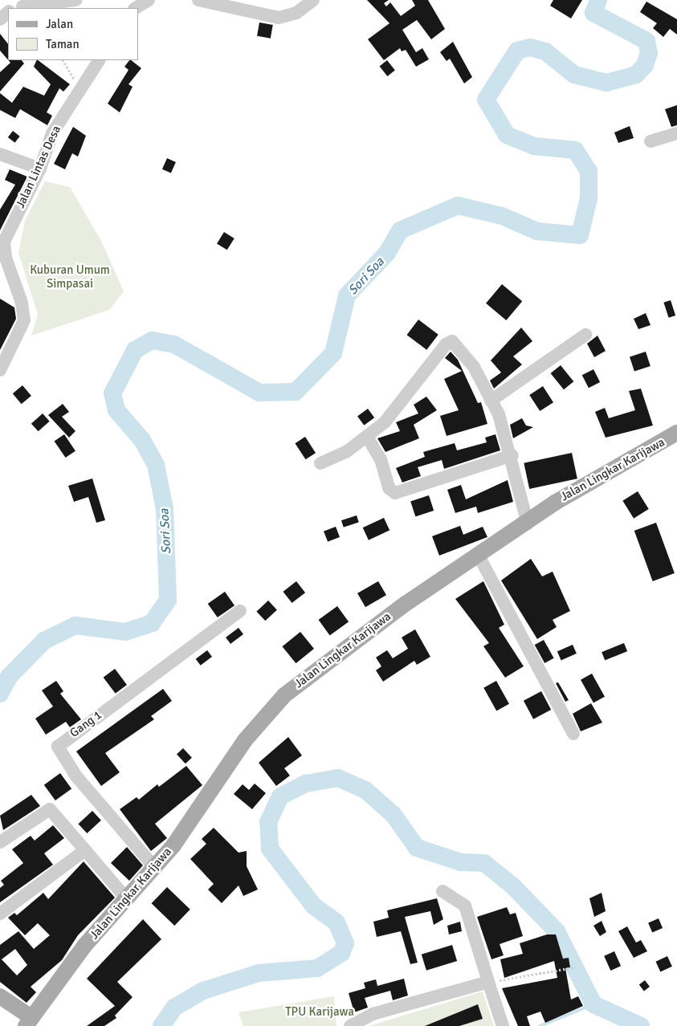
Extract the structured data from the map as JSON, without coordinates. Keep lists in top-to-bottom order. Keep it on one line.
{"streets":{"main road":["Jalan Lingkar Karijawa"],"street":["Jalan Lintas Desa","Gang 1"]},"crossings":[["Jalan Lingkar Karijawa","Gang 1"]],"water":["Sori Soa"],"parks":["Kuburan Umum Simpasai","TPU Karijawa"],"legend":["Jalan","Taman"]}
